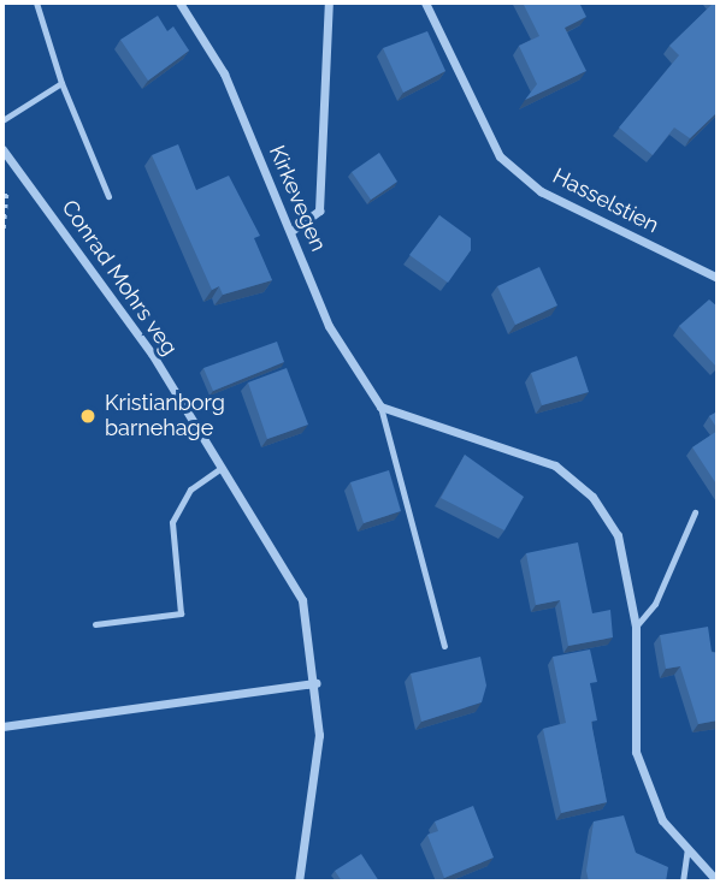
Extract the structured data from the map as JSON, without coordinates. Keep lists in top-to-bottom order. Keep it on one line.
{"streets":{"street":["Kirkevegen","Hasselstien","Conrad Mohrs veg"]},"places":["Kristianborg barnehage"]}
